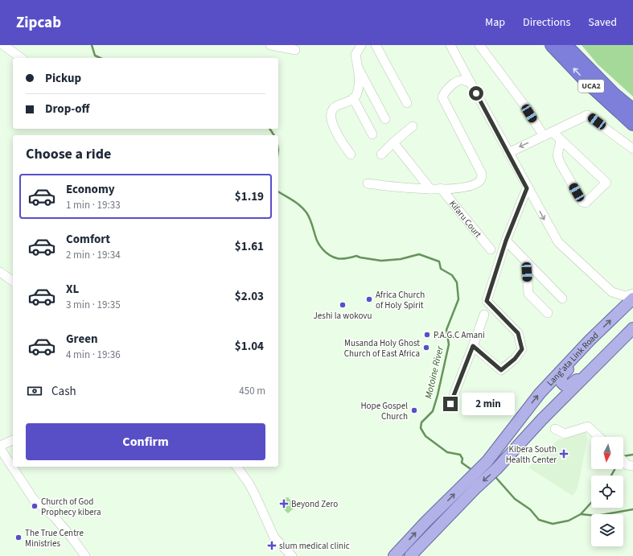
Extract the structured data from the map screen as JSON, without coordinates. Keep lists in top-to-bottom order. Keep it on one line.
{"streets":{"highway":["UCA2"],"main road":["Lang'ata Link Road"],"street":["Kifaru Court"]},"water":["Motoine River"],"places":{"other":["Africa Church of Holy Spirit","Jeshi la wokovu","P.A.G.C Amani","Musanda Holy Ghost Church of East Africa","Hope Gospel Church","Church of God Prophecy kibera","The True Centre Ministries"],"health":["Kibera South Health Center","Beyond Zero","slum medical clinic"]},"north":"bottom","page":{"header":"Zipcab","nav":["Map","Directions","Saved"],"banner":["Pickup","Drop-off"],"heading":"Choose a ride","list":[{"name":"Economy","note":"1 min · 19:33","value":"$1.19"},{"name":"Comfort","note":"2 min · 19:34","value":"$1.61"},{"name":"XL","note":"3 min · 19:35","value":"$2.03"},{"name":"Green","note":"4 min · 19:36","value":"$1.04"}],"pay":["Cash","450 m"],"bubble":"2 min","buttons":"Confirm"}}
